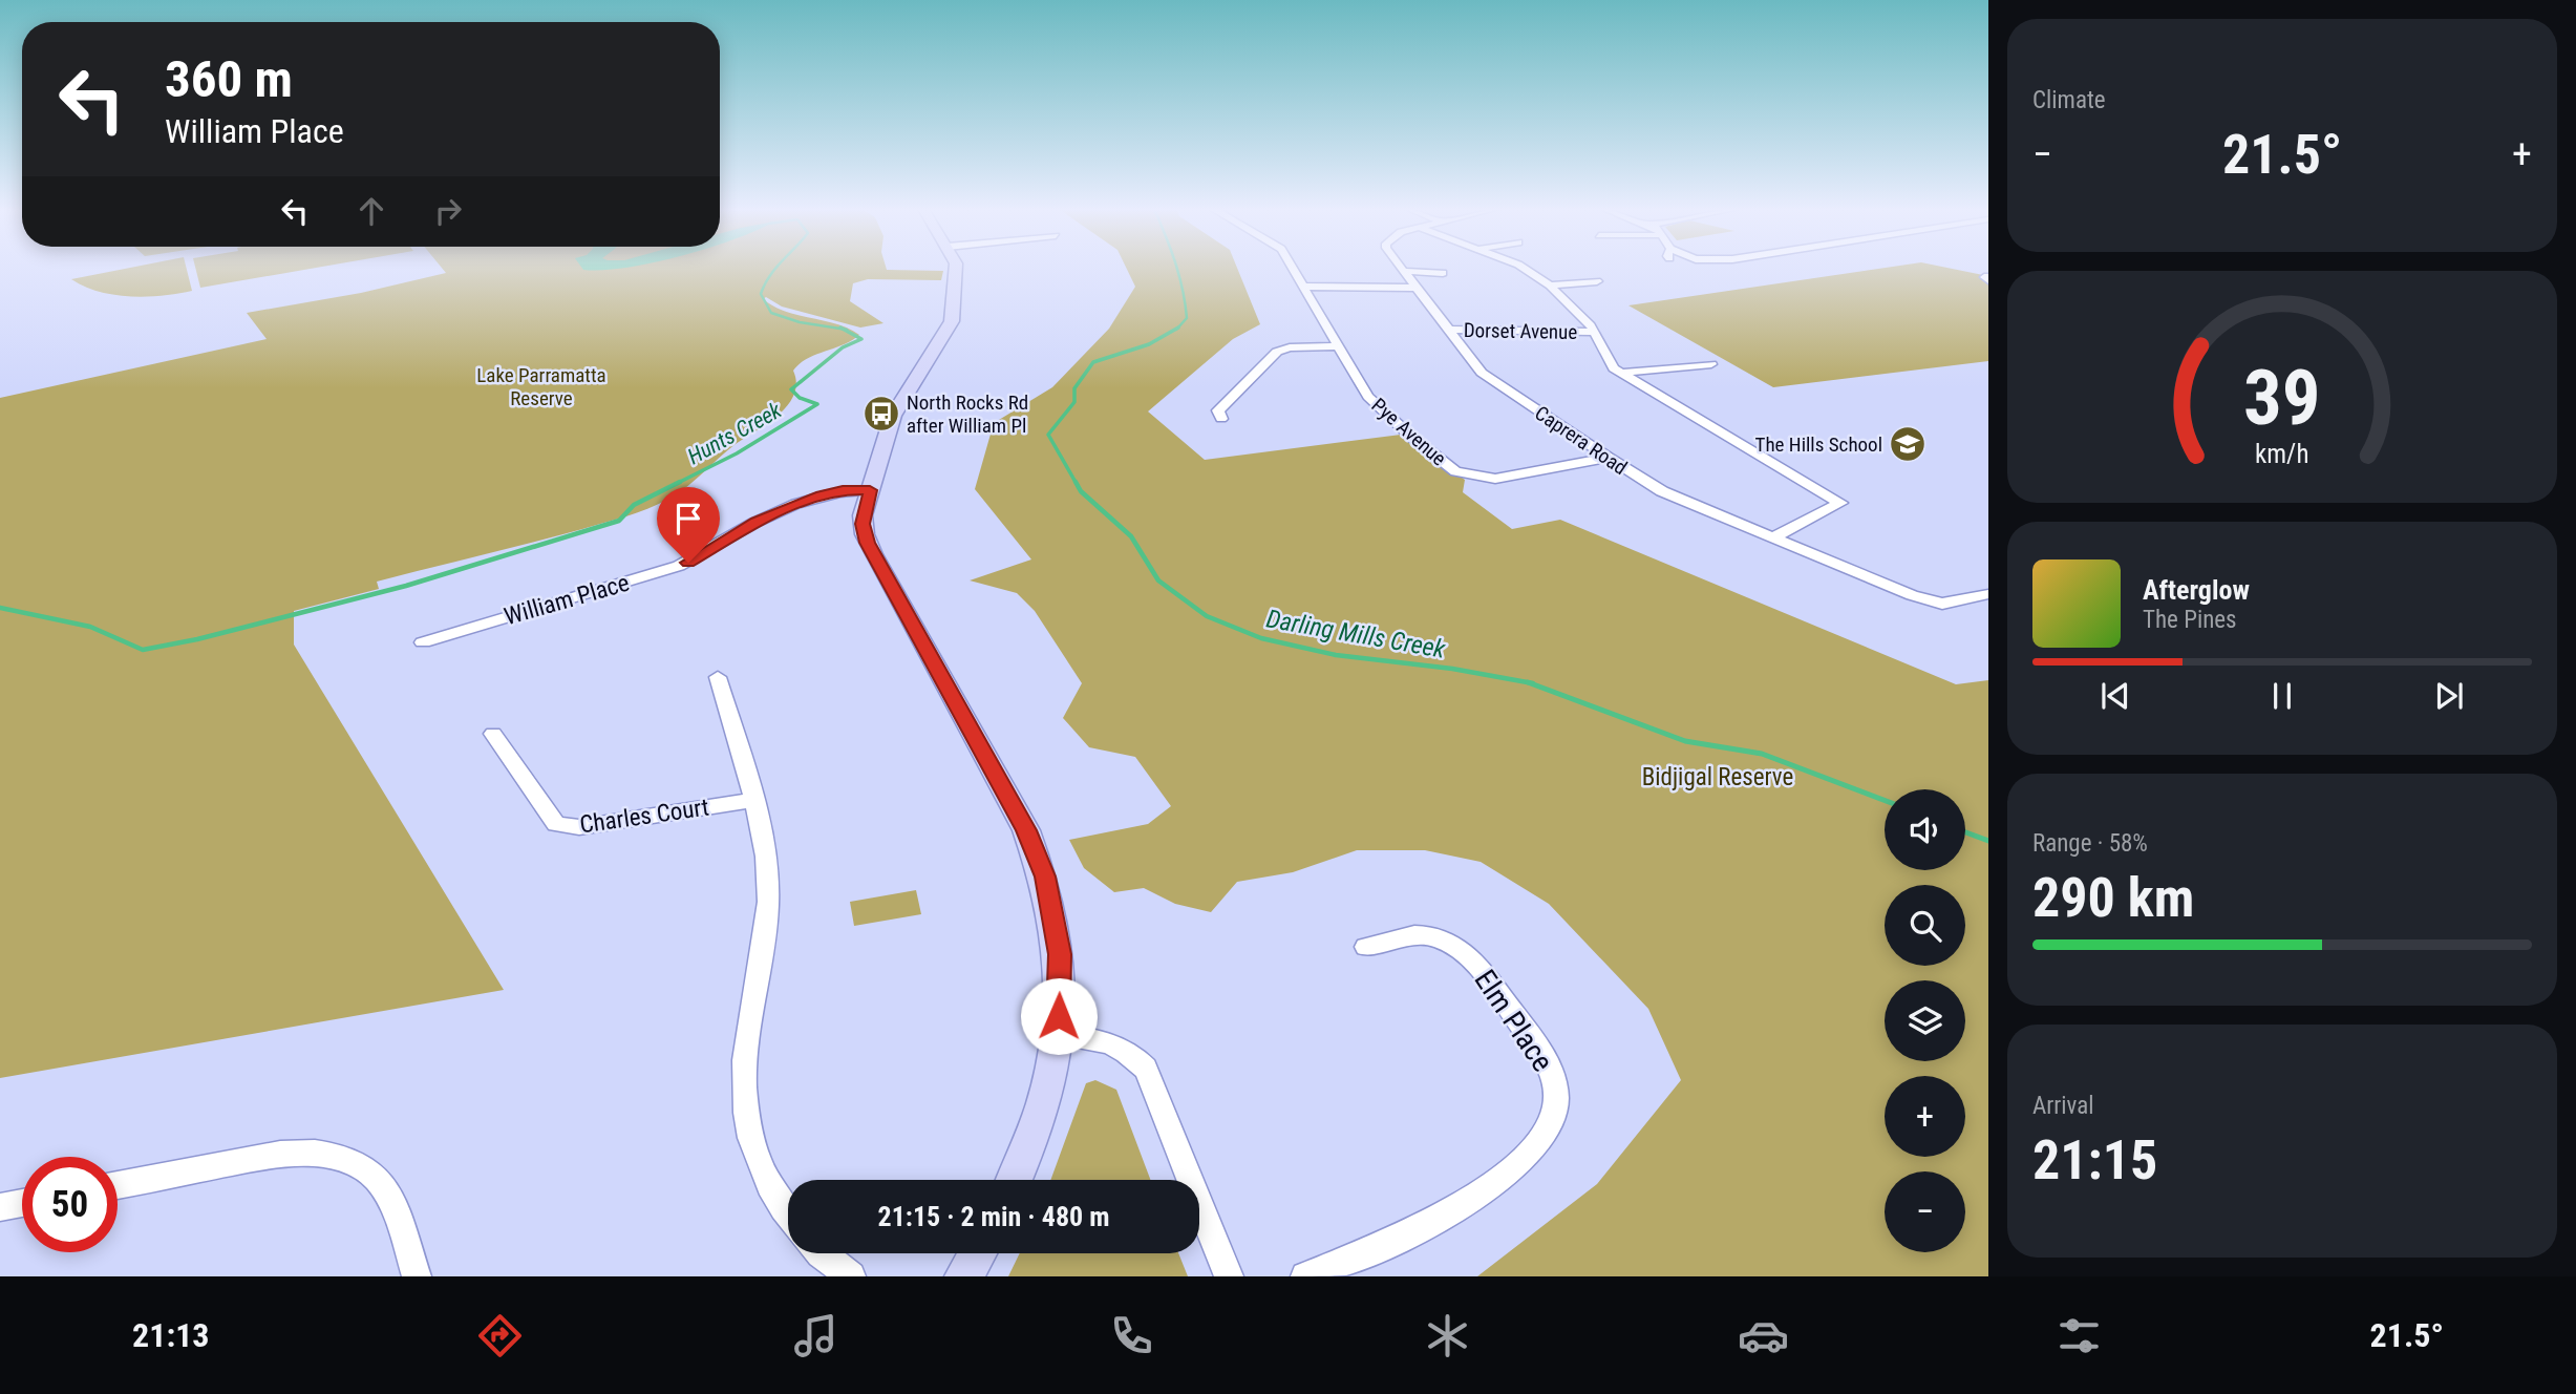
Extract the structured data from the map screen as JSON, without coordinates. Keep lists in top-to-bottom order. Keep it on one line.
{"streets":{"street":["Dorset Avenue","Pye Avenue","Caprera Road","William Place","Charles Court","Elm Place"]},"crossings":[["Dorset Avenue","Caprera Road"],["Pye Avenue","Caprera Road"]],"water":["Hunts Creek","Darling Mills Creek"],"parks":["Lake Parramatta Reserve","Bidjigal Reserve"],"places":{"bus stop":["North Rocks Rd after William Pl"],"school or university":["The Hills School"]},"page":{"tile":["Climate",["Range · 58%","290 km"],["Arrival","21:15"]],"turn":["360 m","William Place"],"heat":["−","21.5°","+"],"song":["Afterglow","The Pines"],"map_buttons":["+","−"],"limit":"50","trip":"21:15 · 2 min · 480 m","tabs":["21:13","21.5°"],"gauge":["39","km/h"]}}
